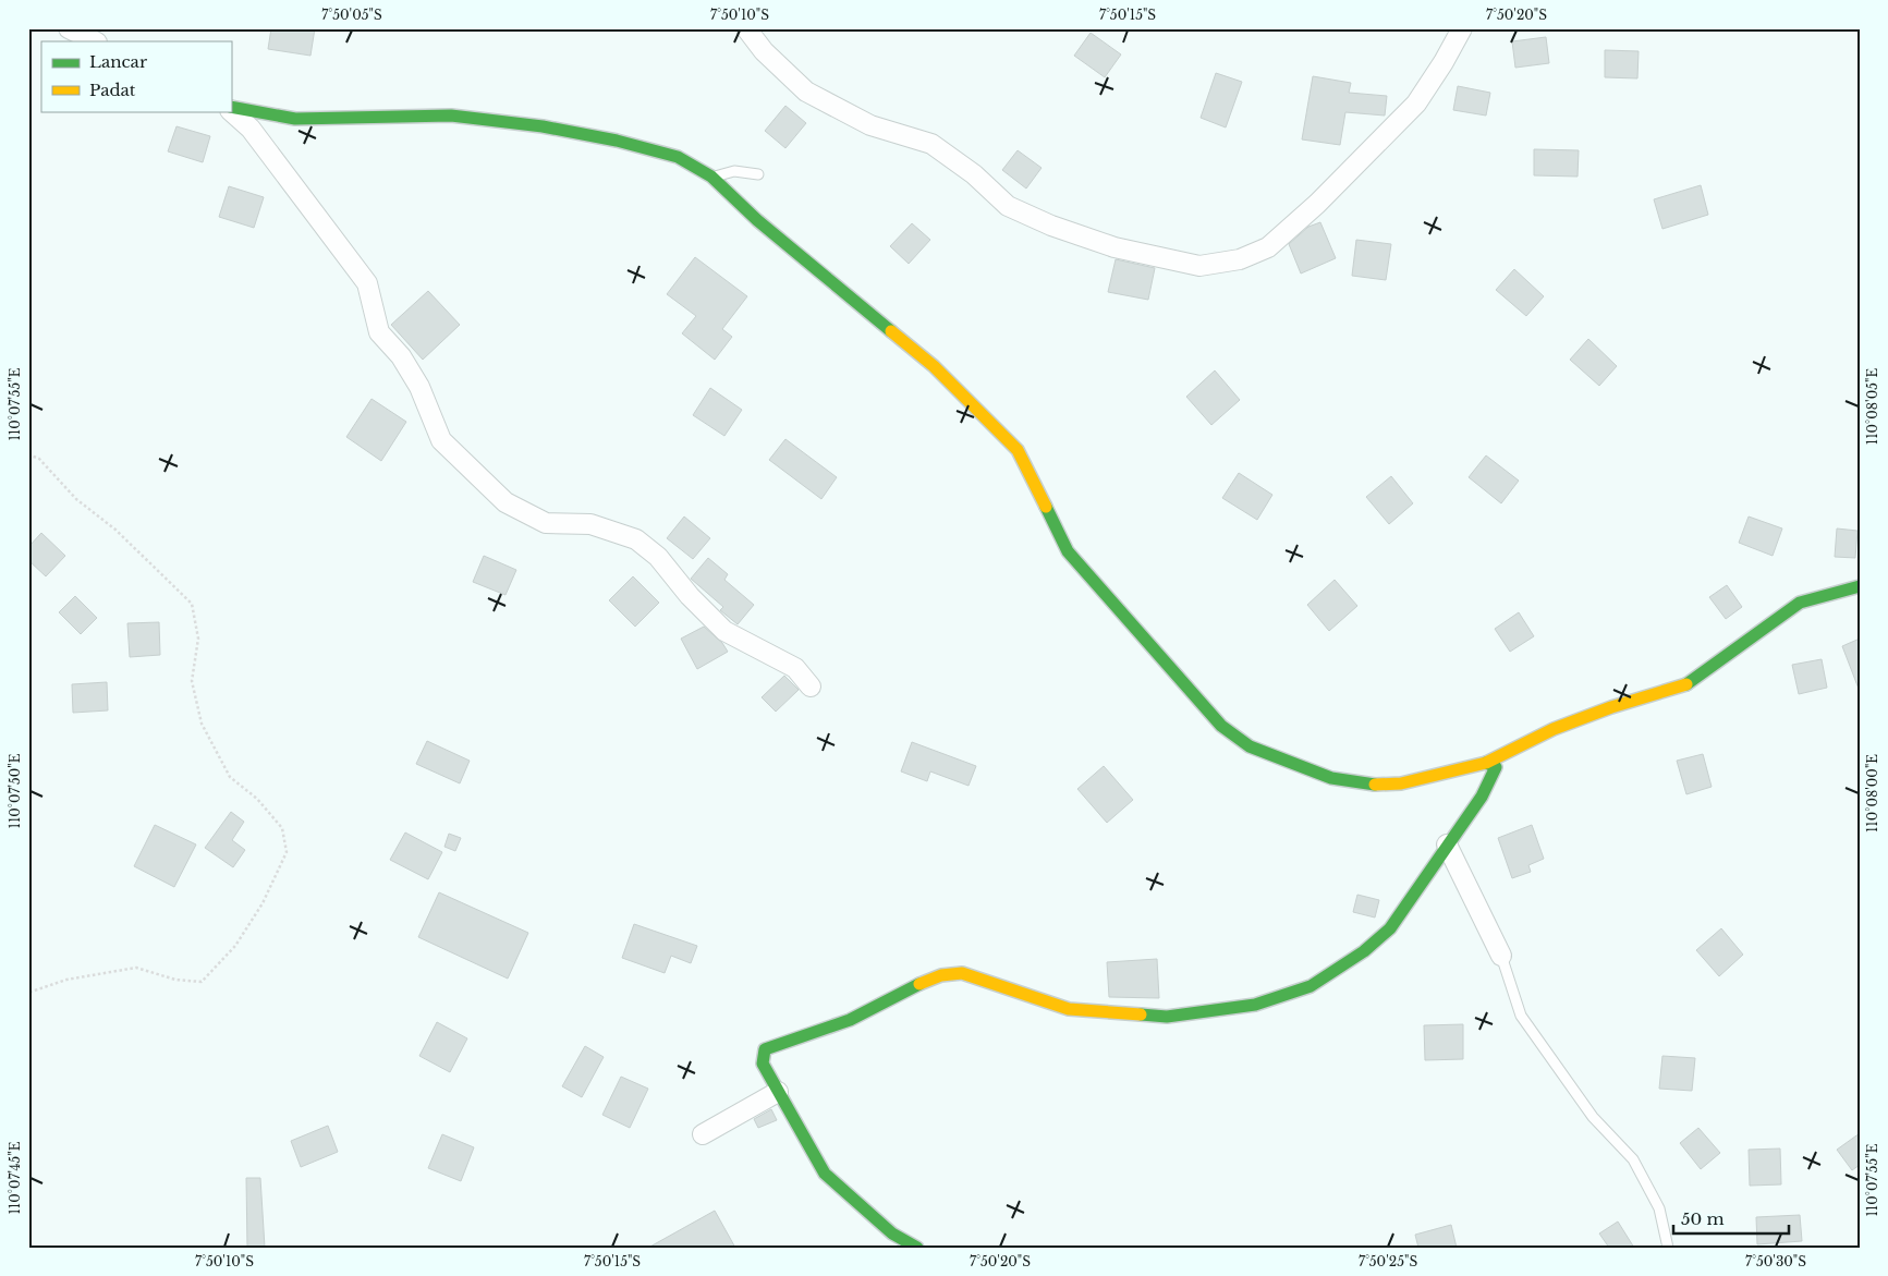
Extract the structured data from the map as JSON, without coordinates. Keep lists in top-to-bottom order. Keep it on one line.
{"legend":["Lancar","Padat"],"scale_bar":"50 m","coordinates":["7°50'05\"S","7°50'10\"S","7°50'15\"S","7°50'20\"S","110°07'55\"E","110°08'05\"E","110°07'50\"E","110°08'00\"E","110°07'45\"E","7°50'25\"S","7°50'30\"S"]}
